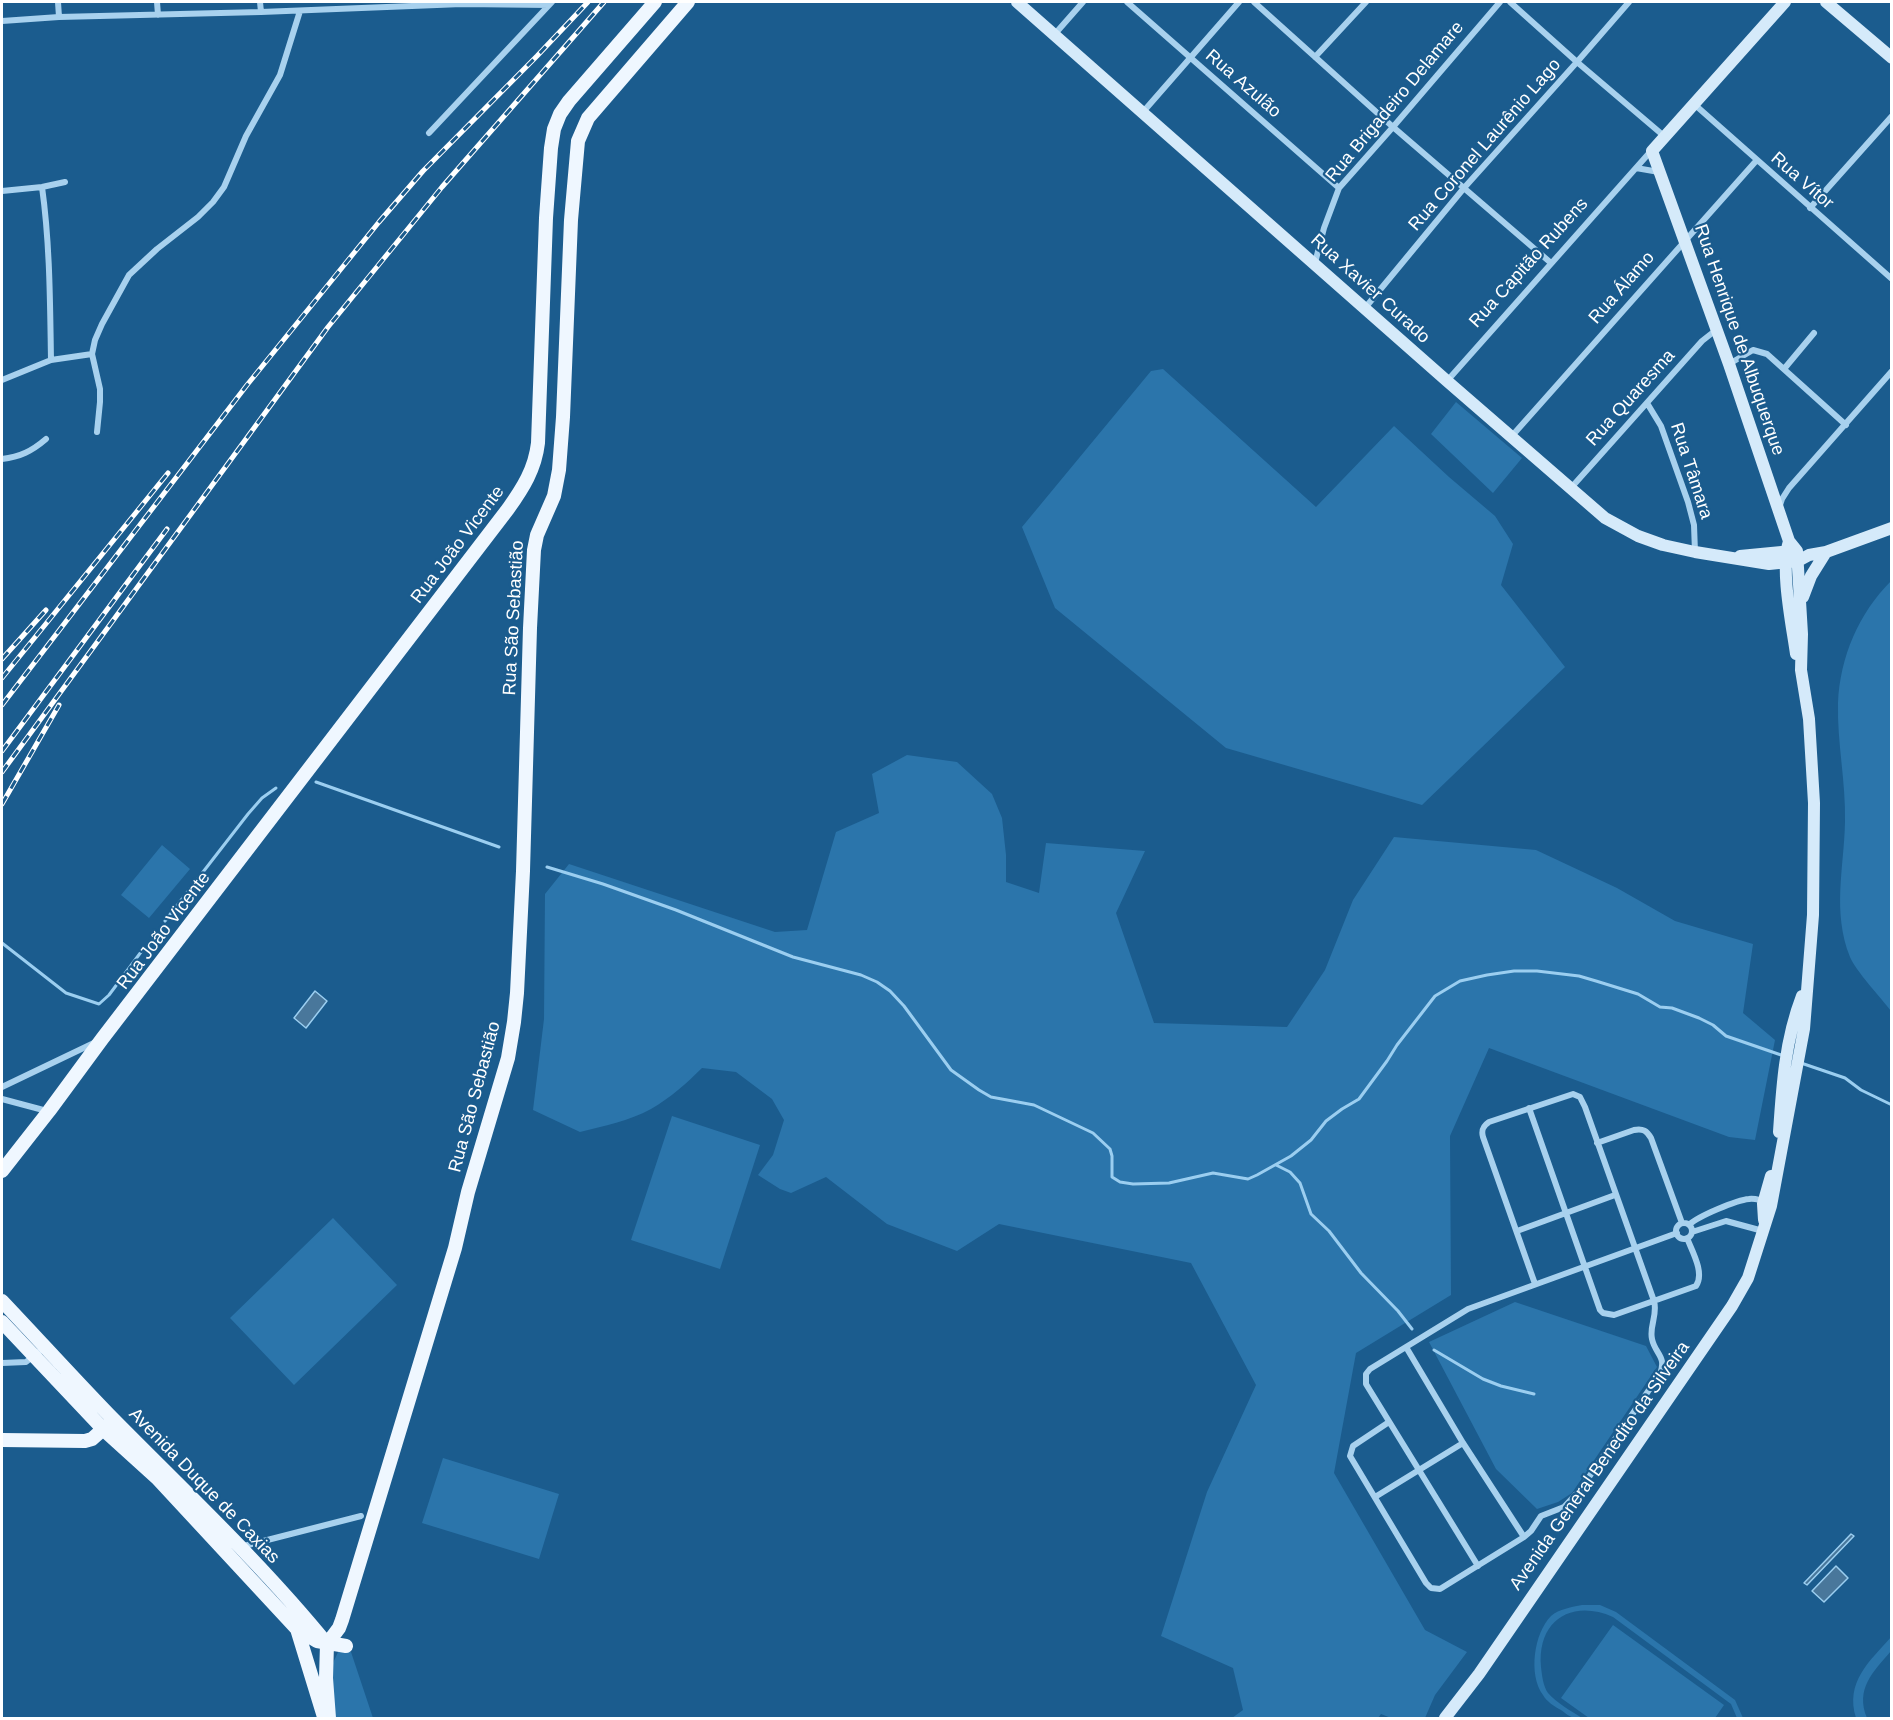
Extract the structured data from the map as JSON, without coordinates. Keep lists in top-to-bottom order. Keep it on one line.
{"streets":{"main road":["Rua Capitão Rubens","Rua Xavier Curado","Rua Henrique de Albuquerque","Rua João Vicente","Rua São Sebastião","Avenida General Benedito da Silveira","Avenida Duque de Caxias"],"street":["Rua Azulão","Rua Brigadeiro Delamare","Rua Coronel Laurênio Lago","Rua Vítor","Rua Álamo","Rua Quaresma","Rua Tâmara"]},"crossings":[["Rua Azulão","Rua Brigadeiro Delamare"],["Rua Brigadeiro Delamare","Rua Xavier Curado"],["Rua Coronel Laurênio Lago","Rua Xavier Curado"],["Rua Vítor","Rua Capitão Rubens"],["Rua Vítor","Rua Álamo"],["Rua Capitão Rubens","Rua Xavier Curado"],["Rua Capitão Rubens","Rua Henrique de Albuquerque"],["Rua Álamo","Rua Xavier Curado"],["Rua Álamo","Rua Henrique de Albuquerque"],["Rua Xavier Curado","Rua Henrique de Albuquerque"],["Rua Xavier Curado","Rua Quaresma"],["Rua Xavier Curado","Rua Tâmara"],["Rua Xavier Curado","Avenida General Benedito da Silveira"],["Rua Henrique de Albuquerque","Rua Quaresma"],["Rua Henrique de Albuquerque","Avenida General Benedito da Silveira"],["Rua Quaresma","Rua Tâmara"],["Rua São Sebastião","Avenida Duque de Caxias"]]}
